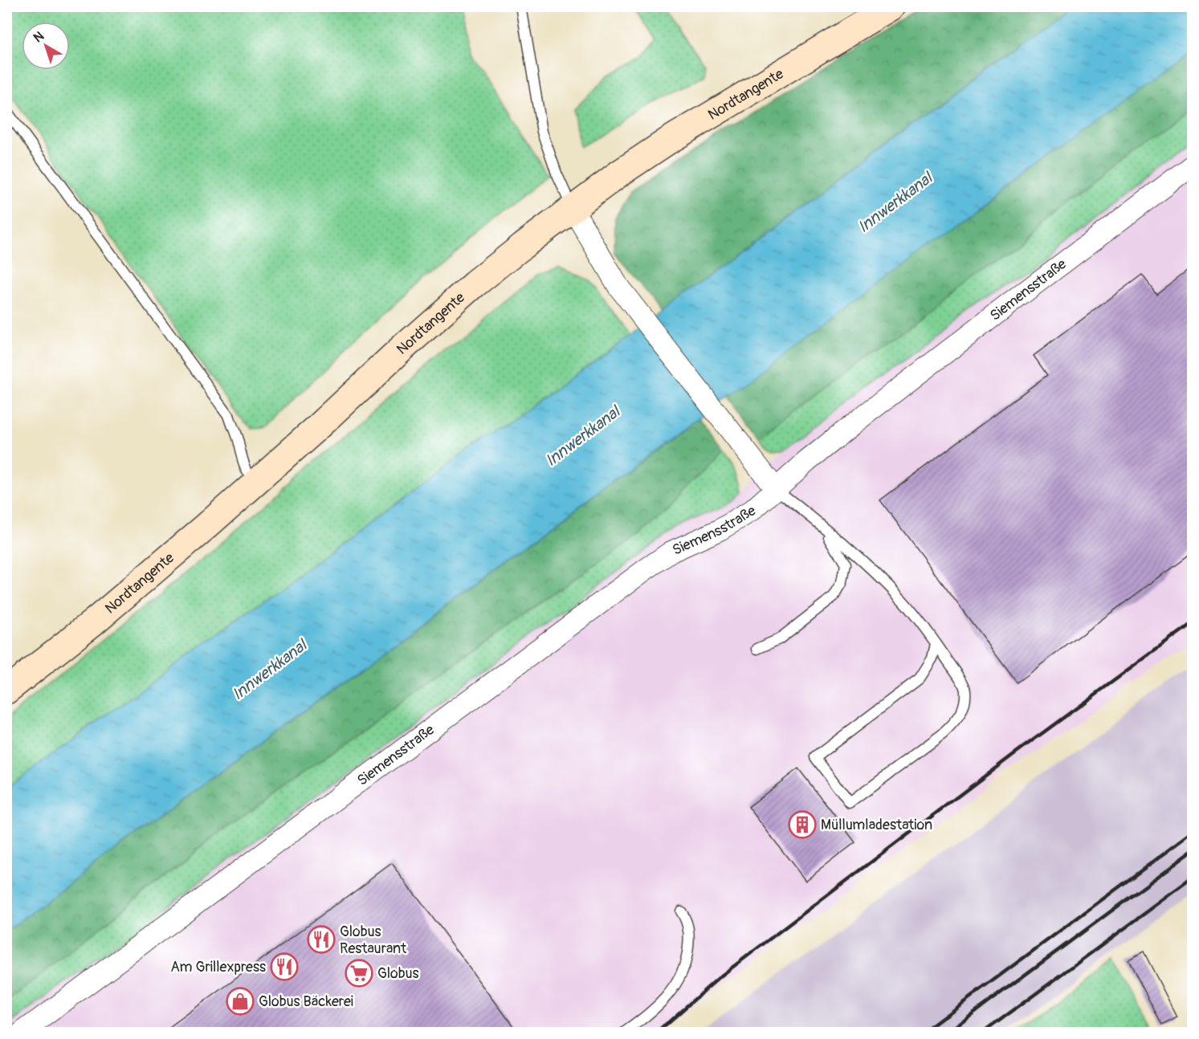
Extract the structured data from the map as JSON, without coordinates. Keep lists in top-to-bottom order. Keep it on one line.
{"streets":{"main road":["Nordtangente"],"street":["Siemensstraße"]},"water":["Innwerkkanal"],"places":{"building":["Müllumladestation"],"restaurant":["Globus Restaurant","Am Grillexpress"],"supermarket":["Globus"],"shop":["Globus Bäckerei"]},"north":"top left"}
